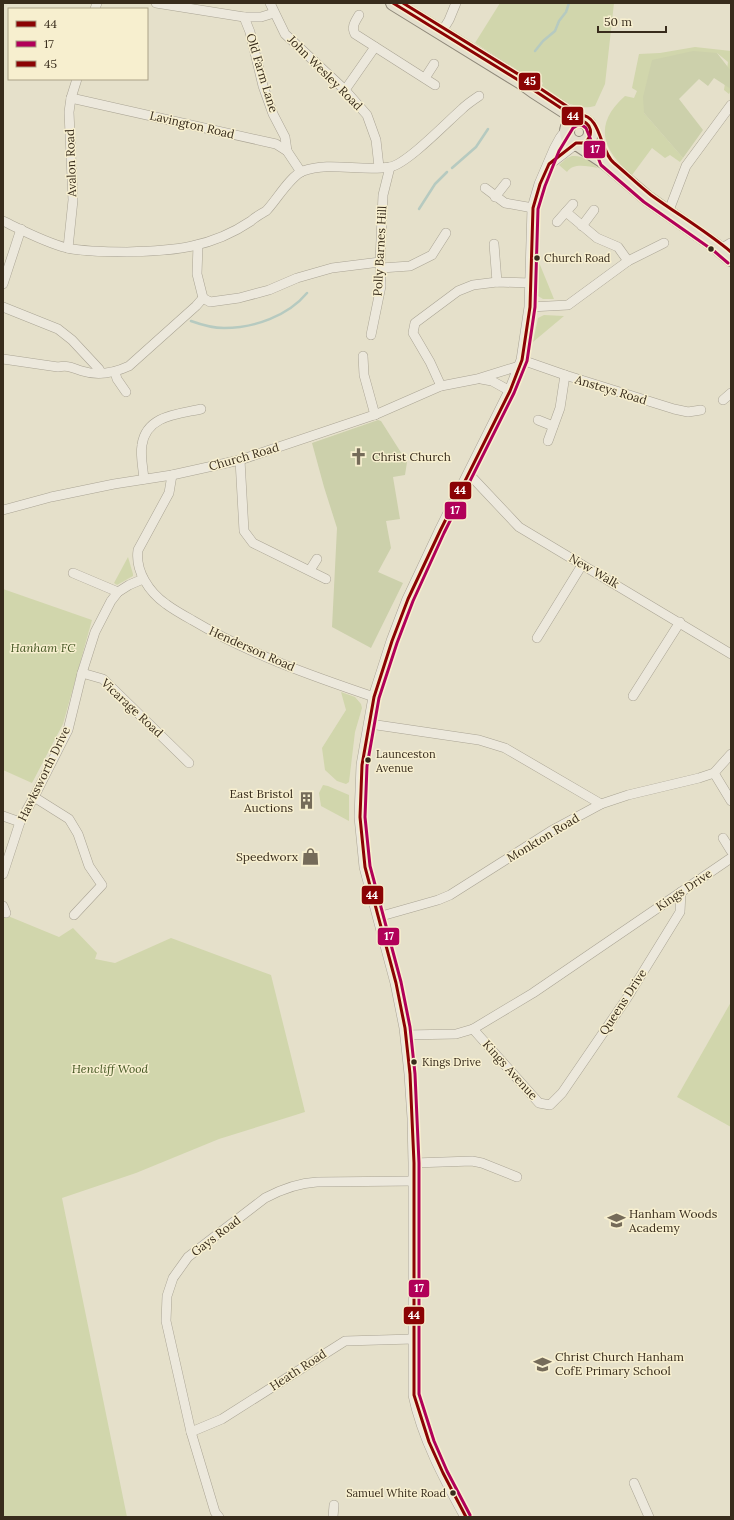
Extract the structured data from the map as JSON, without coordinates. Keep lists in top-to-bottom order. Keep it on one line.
{"streets":{"street":["Old Farm Lane","John Wesley Road","Lavington Road","Avalon Road","Polly Barnes Hill","Ansteys Road","Church Road","New Walk","Henderson Road","Vicarage Road","Hawksworth Drive","Monkton Road","Kings Drive","Queens Drive","Kings Avenue","Gays Road","Heath Road"]},"crossings":[["Old Farm Lane","Lavington Road"],["Lavington Road","Avalon Road"],["Ansteys Road","Church Road"],["Vicarage Road","Hawksworth Drive"],["Kings Drive","Queens Drive"],["Kings Drive","Kings Avenue"],["Queens Drive","Kings Avenue"],["Gays Road","Heath Road"]],"parks":["Hanham FC","Hencliff Wood"],"places":{"other":["Church Road","Launceston Avenue","Kings Drive","Samuel White Road"],"church":["Christ Church"],"building":["East Bristol Auctions"],"shop":["Speedworx"],"school or university":["Hanham Woods Academy","Christ Church Hanham CofE Primary School"]},"lines":["transit line 44","transit line 45","transit line 17"],"legend":["44","17","45"],"scale_bar":"50 m"}
